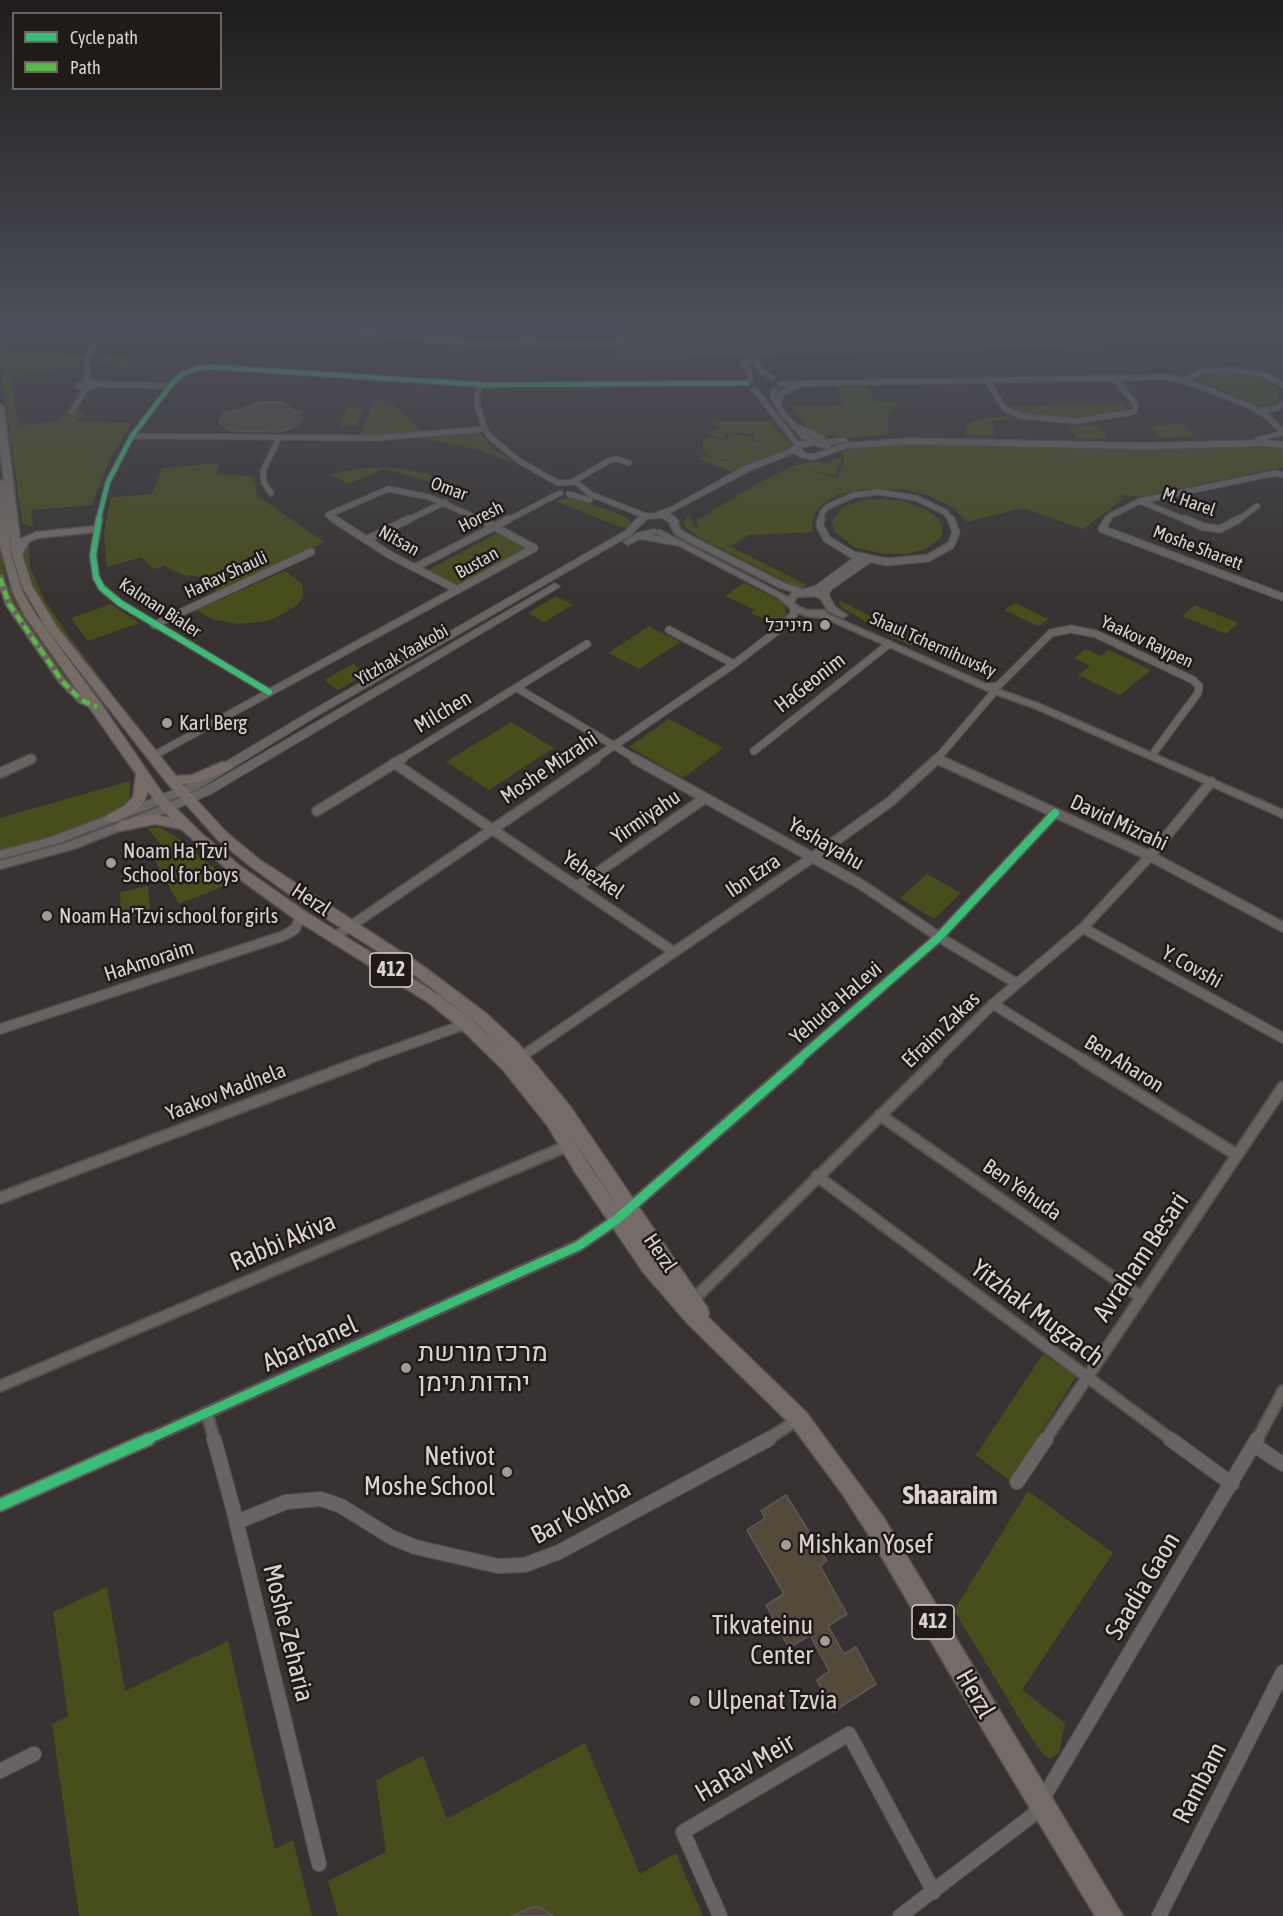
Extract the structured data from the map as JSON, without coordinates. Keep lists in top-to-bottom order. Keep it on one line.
{"streets":{"main road":["Yitzhak Yaakobi","Herzl","412"],"street":["Omar","M. Harel","Horesh","Nitsan","Moshe Sharett","Bustan","HaRav Shauli","Kalman Bialer","Yaakov Raypen","Shaul Tchernihuvsky","HaGeonim","Milchen","Moshe Mizrahi","Yirmiyahu","David Mizrahi","Yeshayahu","Yehezkel","Ibn Ezra","HaAmoraim","Y. Covshi","Yehuda HaLevi","Efraim Zakas","Ben Aharon","Yaakov Madhela","Ben Yehuda","Rabbi Akiva","Avraham Besari","Yitzhak Mugzach","Abarbanel","Bar Kokhba","Saadia Gaon","Moshe Zeharia","HaRav Meir","Rambam"]},"crossings":[["Omar","Horesh"],["Omar","Nitsan"],["Omar","Bustan"],["M. Harel","Moshe Sharett"],["Horesh","Nitsan"],["Horesh","Bustan"],["Nitsan","Bustan"],["Bustan","Kalman Bialer"],["Bustan","Herzl"],["HaRav Shauli","Kalman Bialer"],["Yaakov Raypen","Shaul Tchernihuvsky"],["Yaakov Raypen","Ibn Ezra"],["Shaul Tchernihuvsky","HaGeonim"],["Shaul Tchernihuvsky","Moshe Mizrahi"],["Shaul Tchernihuvsky","Ibn Ezra"],["Shaul Tchernihuvsky","Efraim Zakas"],["Yitzhak Yaakobi","Herzl"],["Milchen","Yeshayahu"],["Milchen","Yehezkel"],["Moshe Mizrahi","Yeshayahu"],["Moshe Mizrahi","Yehezkel"],["Moshe Mizrahi","Herzl"],["Yirmiyahu","Yeshayahu"],["Yirmiyahu","Yehezkel"],["David Mizrahi","Ibn Ezra"],["David Mizrahi","Yehuda HaLevi"],["David Mizrahi","Efraim Zakas"],["Yeshayahu","Ibn Ezra"],["Yeshayahu","Yehuda HaLevi"],["Yeshayahu","Efraim Zakas"],["Yehezkel","Ibn Ezra"],["Ibn Ezra","Herzl"],["Herzl","HaAmoraim"],["Herzl","Yehuda HaLevi"],["Herzl","Efraim Zakas"],["Herzl","Yaakov Madhela"],["Herzl","Rabbi Akiva"],["Herzl","Abarbanel"],["Herzl","Bar Kokhba"],["Herzl","Saadia Gaon"],["Y. Covshi","Efraim Zakas"],["Yehuda HaLevi","Abarbanel"],["Efraim Zakas","Ben Aharon"],["Efraim Zakas","Ben Yehuda"],["Efraim Zakas","Yitzhak Mugzach"],["Ben Aharon","Avraham Besari"],["Ben Yehuda","Avraham Besari"],["Avraham Besari","Yitzhak Mugzach"],["Yitzhak Mugzach","Saadia Gaon"],["Abarbanel","Moshe Zeharia"],["Bar Kokhba","Moshe Zeharia"],["Saadia Gaon","HaRav Meir"]],"districts":["Shaaraim"],"places":["מיניכל","Karl Berg","Noam Ha'Tzvi School for boys","Noam Ha'Tzvi school for girls","מרכז מורשת יהדות תימן","Netivot Moshe School","Mishkan Yosef","Tikvateinu Center","Ulpenat Tzvia"],"legend":["Cycle path","Path"]}
